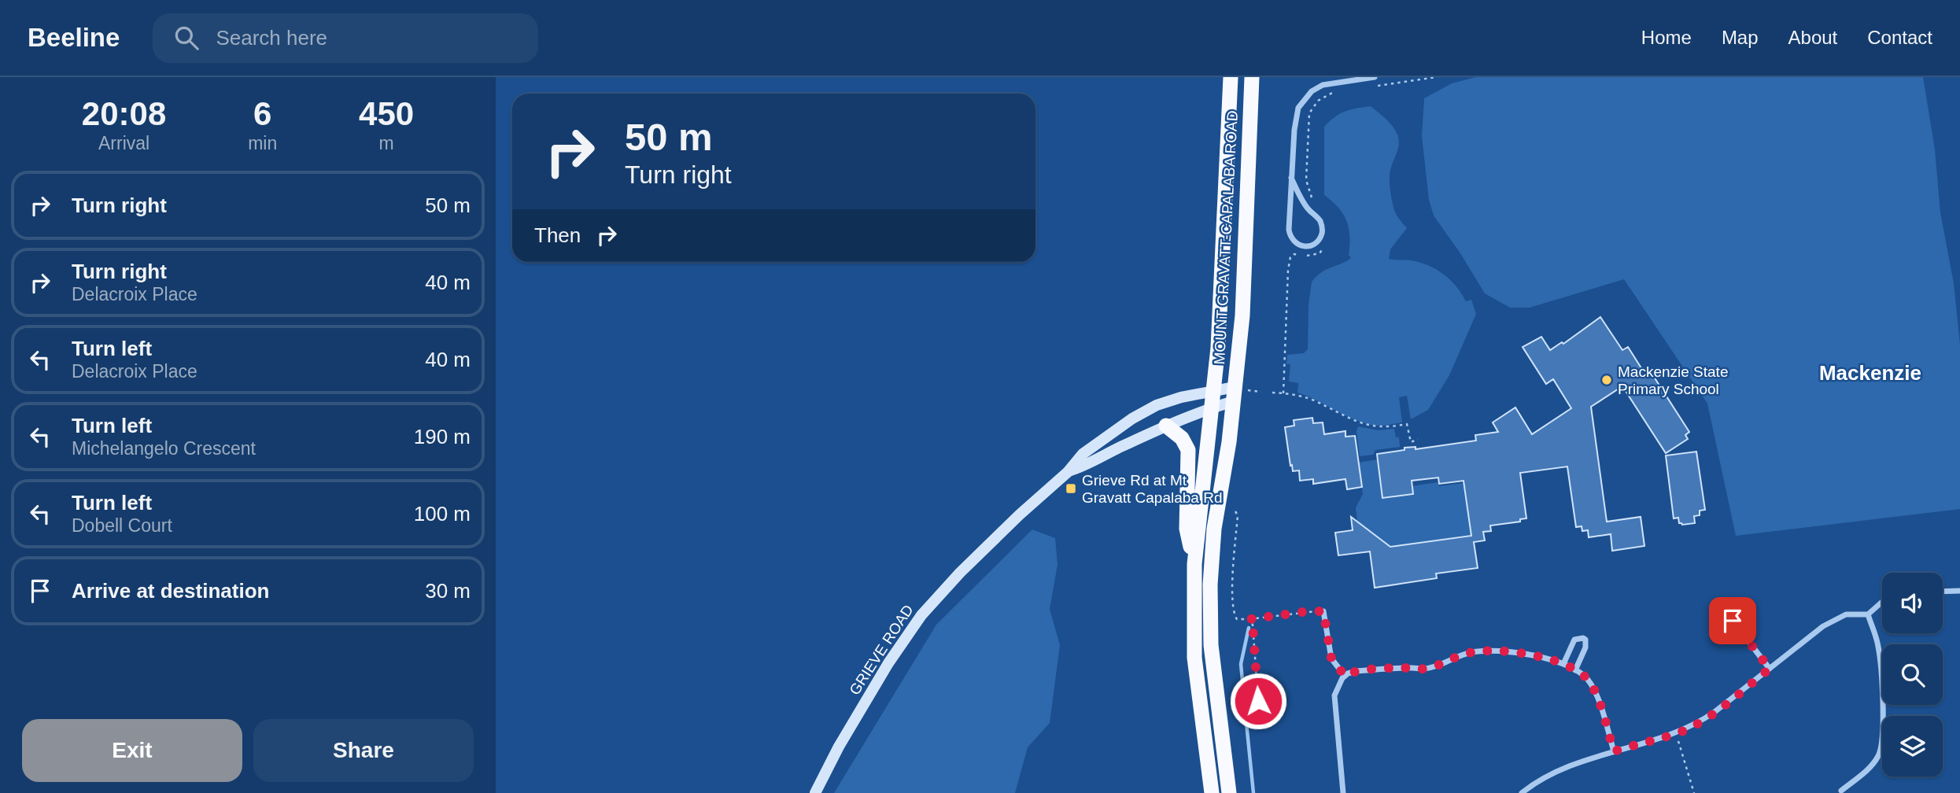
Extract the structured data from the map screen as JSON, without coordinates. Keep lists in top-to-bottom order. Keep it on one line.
{"streets":{"highway":["MOUNT GRAVATT-CAPALABA ROAD"],"main road":["GRIEVE ROAD"]},"crossings":[["MOUNT GRAVATT-CAPALABA ROAD","GRIEVE ROAD"]],"districts":["Mackenzie"],"places":{"other":["Mackenzie State Primary School"],"transit":["Grieve Rd at Mt Gravatt Capalaba Rd"]},"page":{"header":"Beeline","search":"Search here","nav":["Home","Map","About","Contact"],"eta":["20:08","Arrival","6","min","450","m"],"turn":["50 m","Turn right"],"list":[{"name":"Turn right","value":"50 m"},{"name":"Turn right","note":"Delacroix Place","value":"40 m"},{"name":"Turn left","note":"Delacroix Place","value":"40 m"},{"name":"Turn left","note":"Michelangelo Crescent","value":"190 m"},{"name":"Turn left","note":"Dobell Court","value":"100 m"},{"name":"Arrive at destination","value":"30 m"}],"then":"Then","buttons":["Exit","Share"]}}
